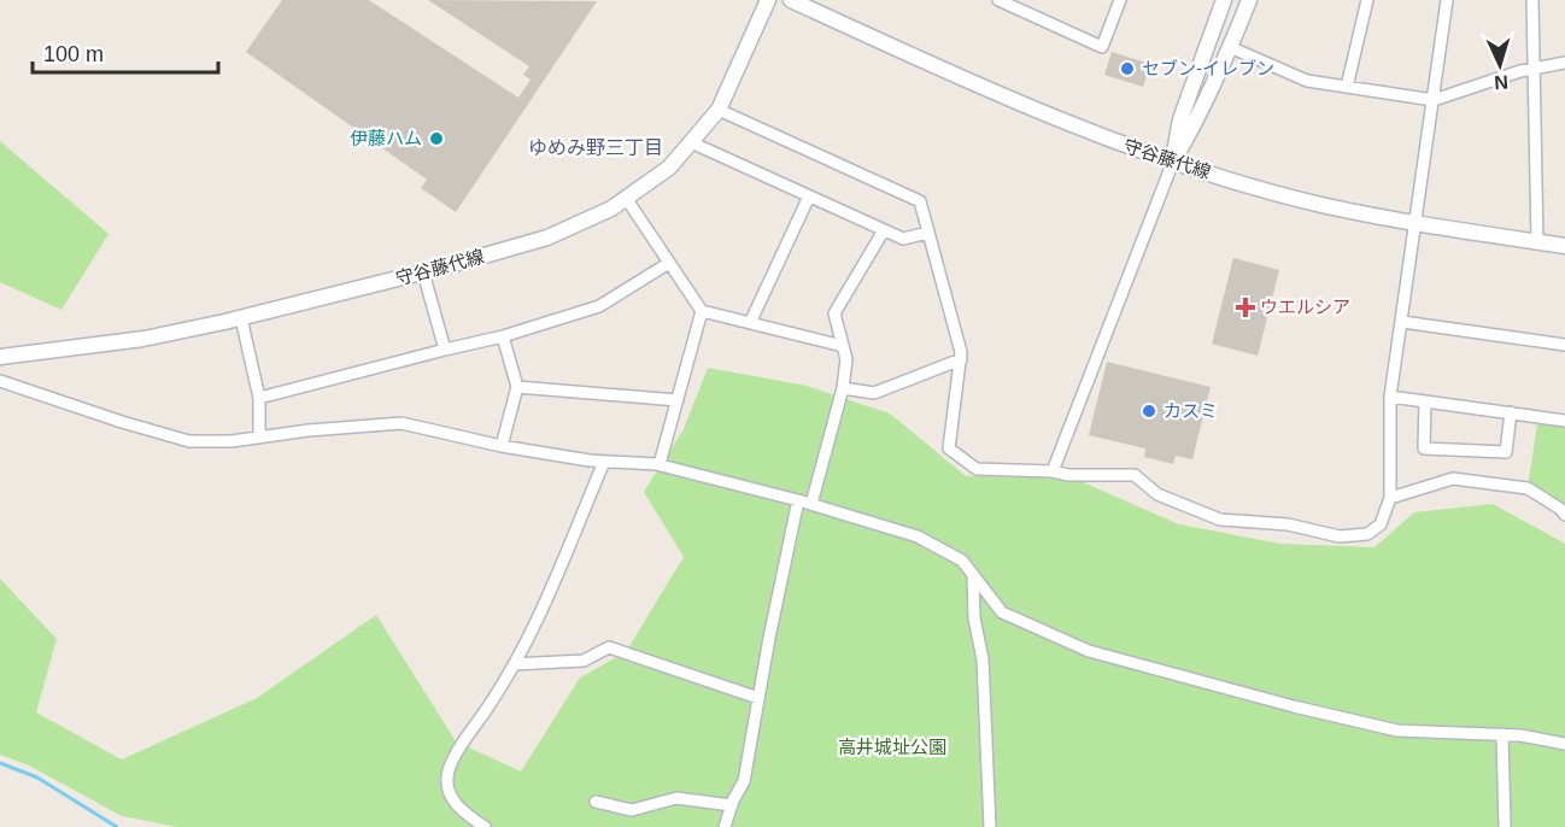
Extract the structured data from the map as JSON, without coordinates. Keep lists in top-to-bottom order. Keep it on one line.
{"streets":{"main road":["守谷藤代線"]},"districts":["ゆめみ野三丁目"],"parks":["高井城址公園"],"places":{"other":["セブン-イレブン","伊藤ハム","カスミ"],"health":["ウエルシア"]},"scale_bar":"100 m","north":"bottom"}
